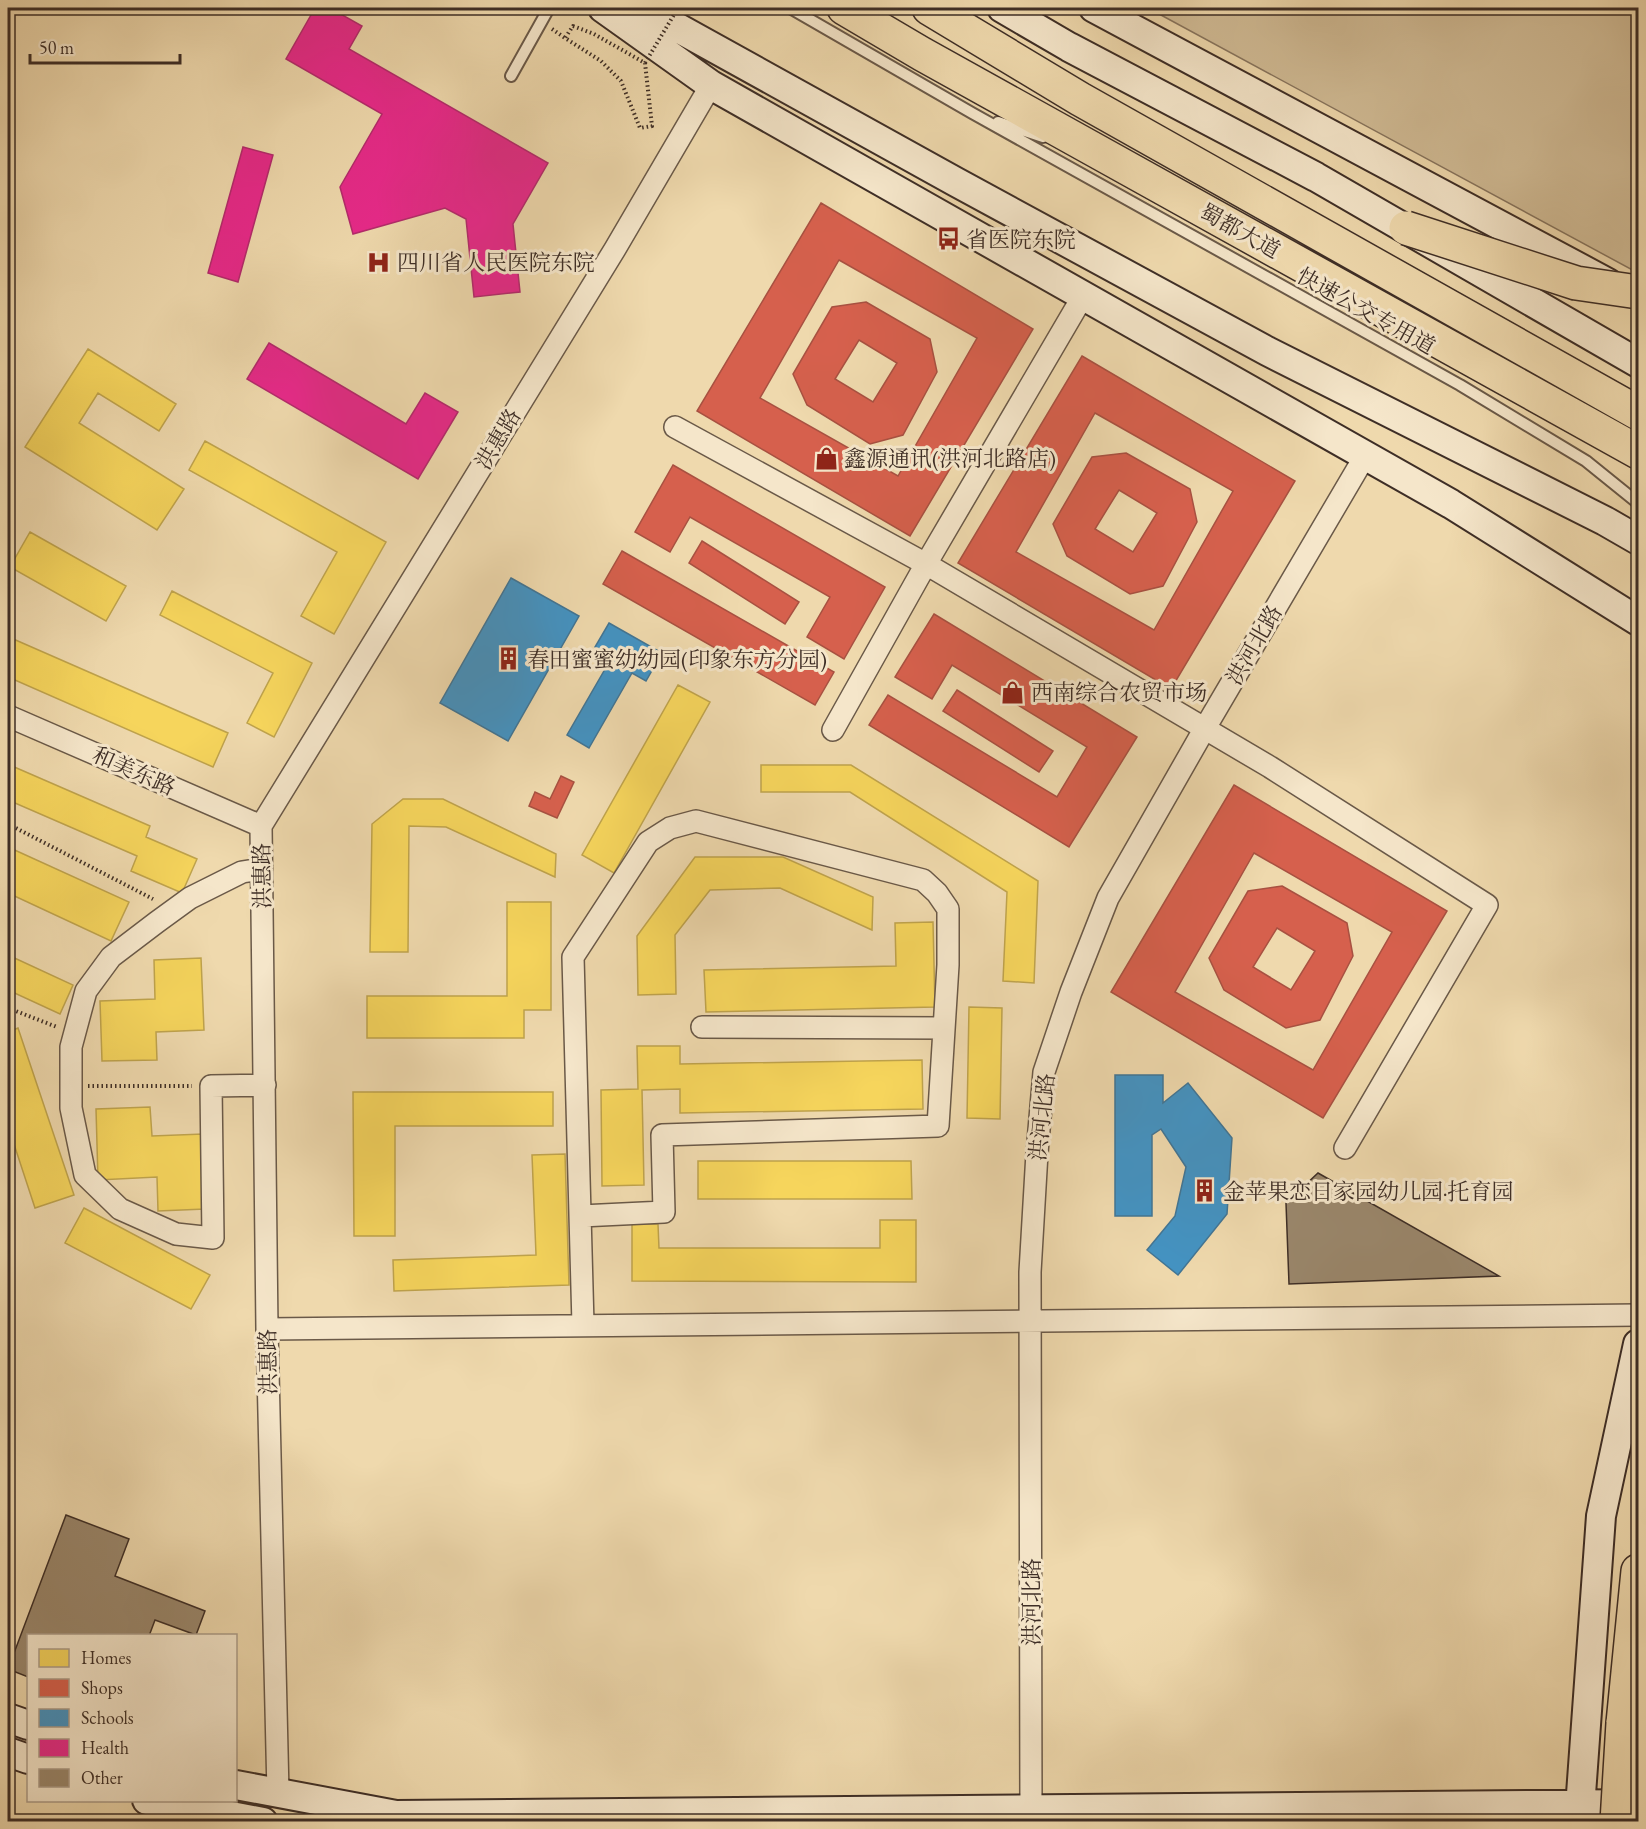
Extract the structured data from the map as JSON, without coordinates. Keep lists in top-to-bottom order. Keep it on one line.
{"streets":{"main road":["蜀都大道"],"street":["洪惠路","洪河北路","和美东路"],"lane":["快速公交专用道"]},"crossings":[["蜀都大道","快速公交专用道"],["洪惠路","和美东路"]],"places":{"bus stop":["省医院东院"],"hospital":["四川省人民医院东院"],"shop":["鑫源通讯(洪河北路店)","西南综合农贸市场"],"building":["春田蜜蜜幼幼园(印象东方分园)","金苹果恋日家园幼儿园·托育园"]},"legend":["Homes","Shops","Schools","Health","Other"],"scale_bar":"50 m"}
